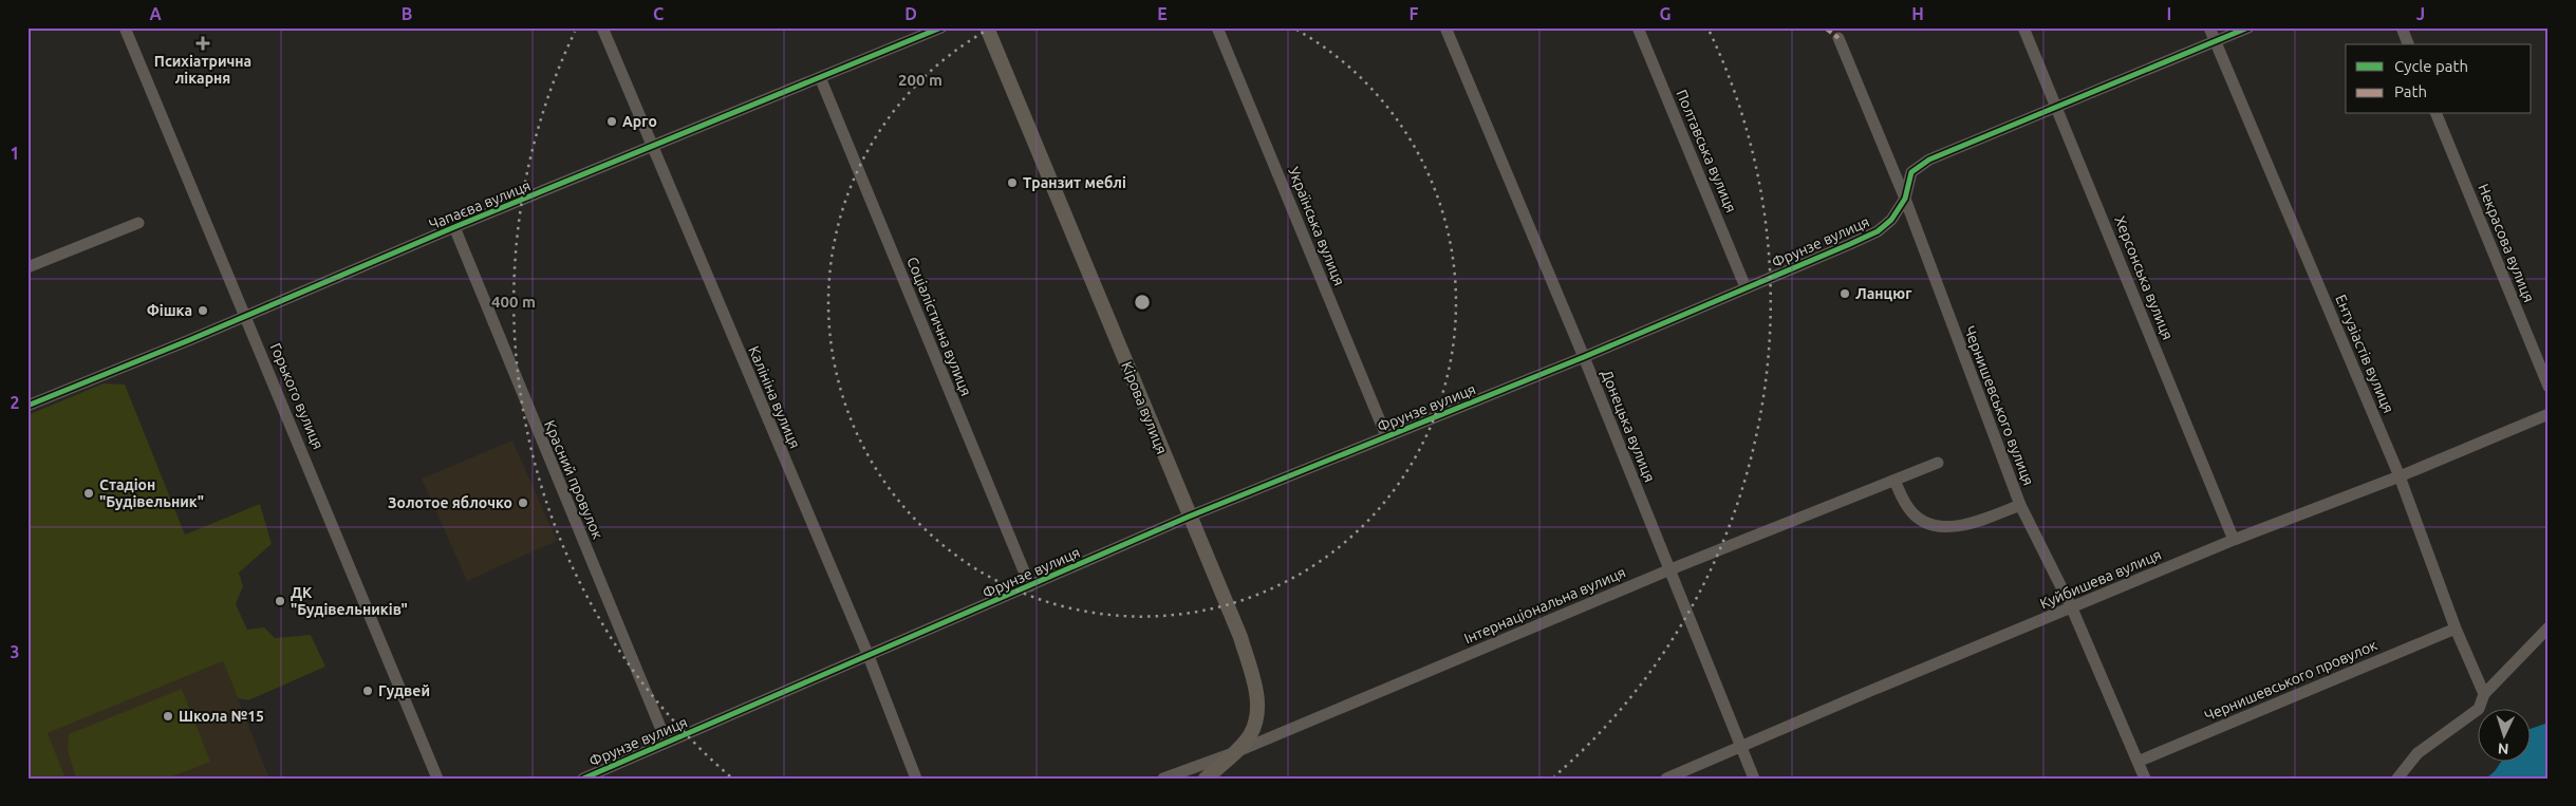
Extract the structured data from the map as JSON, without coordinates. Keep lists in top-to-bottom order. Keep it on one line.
{"streets":{"main road":["Кірова вулиця"],"street":["Полтавська вулиця","Чапаєва вулиця","Українська вулиця","Фрунзе вулиця","Некрасова вулиця","Херсонська вулиця","Соціалістична вулиця","Ентузіастів вулиця","Горького вулиця","Калініна вулиця","Чернишевського вулиця","Донецька вулиця","Красний провулок","Куйбишева вулиця","Інтернаціональна вулиця","Чернишевського провулок"]},"crossings":[["Полтавська вулиця","Фрунзе вулиця"],["Чапаєва вулиця","Соціалістична вулиця"],["Чапаєва вулиця","Горького вулиця"],["Чапаєва вулиця","Калініна вулиця"],["Чапаєва вулиця","Красний провулок"],["Українська вулиця","Фрунзе вулиця"],["Фрунзе вулиця","Херсонська вулиця"],["Фрунзе вулиця","Соціалістична вулиця"],["Фрунзе вулиця","Ентузіастів вулиця"],["Фрунзе вулиця","Калініна вулиця"],["Фрунзе вулиця","Чернишевського вулиця"],["Фрунзе вулиця","Кірова вулиця"],["Фрунзе вулиця","Донецька вулиця"],["Фрунзе вулиця","Красний провулок"],["Херсонська вулиця","Куйбишева вулиця"],["Ентузіастів вулиця","Куйбишева вулиця"],["Ентузіастів вулиця","Чернишевського провулок"],["Чернишевського вулиця","Куйбишева вулиця"],["Чернишевського вулиця","Чернишевського провулок"],["Кірова вулиця","Інтернаціональна вулиця"],["Донецька вулиця","Куйбишева вулиця"],["Донецька вулиця","Інтернаціональна вулиця"]],"places":{"health":["Психіатрична лікарня"],"other":["Арго","Транзит меблі","Ланцюг","Фішка","Стадіон \"Будівельник\"","Золотое яблочко","ДК \"Будівельників\"","Гудвей","Школа №15"]},"legend":["Cycle path","Path"],"north":"bottom","grid":{"columns":["A","B","C","D","E","F","G","H","I","J"],"rows":["1","2","3"]},"rings":["200 m","400 m"]}
